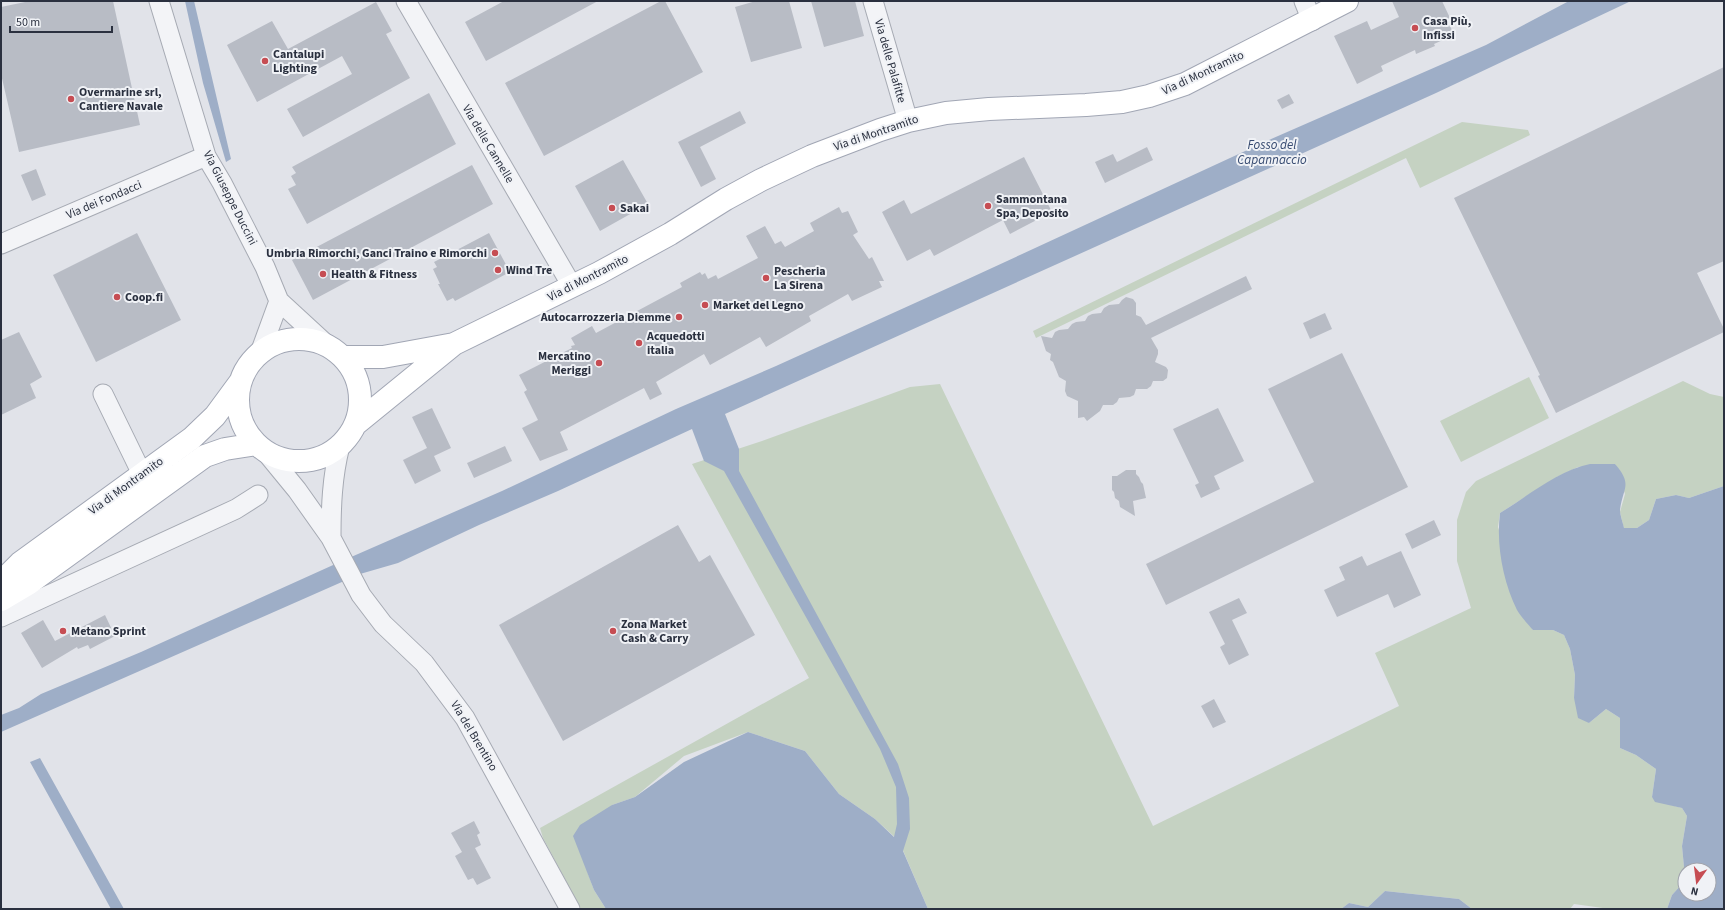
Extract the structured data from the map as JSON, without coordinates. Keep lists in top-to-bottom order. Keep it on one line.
{"streets":{"main road":["Via di Montramito"],"street":["Via delle Palafitte","Via delle Cannelle","Via Giuseppe Duccini","Via dei Fondacci","Via del Brentino"]},"crossings":[["Via delle Palafitte","Via di Montramito"],["Via di Montramito","Via delle Cannelle"],["Via di Montramito","Via Giuseppe Duccini"],["Via di Montramito","Via del Brentino"],["Via Giuseppe Duccini","Via dei Fondacci"],["Via Giuseppe Duccini","Via del Brentino"]],"water":["Fosso del Capannaccio"],"places":["Casa Più, Infissi","Cantalupi Lighting","Overmarine srl, Cantiere Navale","Sammontana Spa, Deposito","Sakai","Umbria Rimorchi, Ganci Traino e Rimorchi","Wind Tre","Health & Fitness","Pescheria La Sirena","Coop.fi","Market del Legno","Autocarrozzeria Diemme","Acquedotti italia","Mercatino Meriggi","Metano Sprint","Zona Market Cash & Carry"],"scale_bar":"50 m","north":"bottom"}
